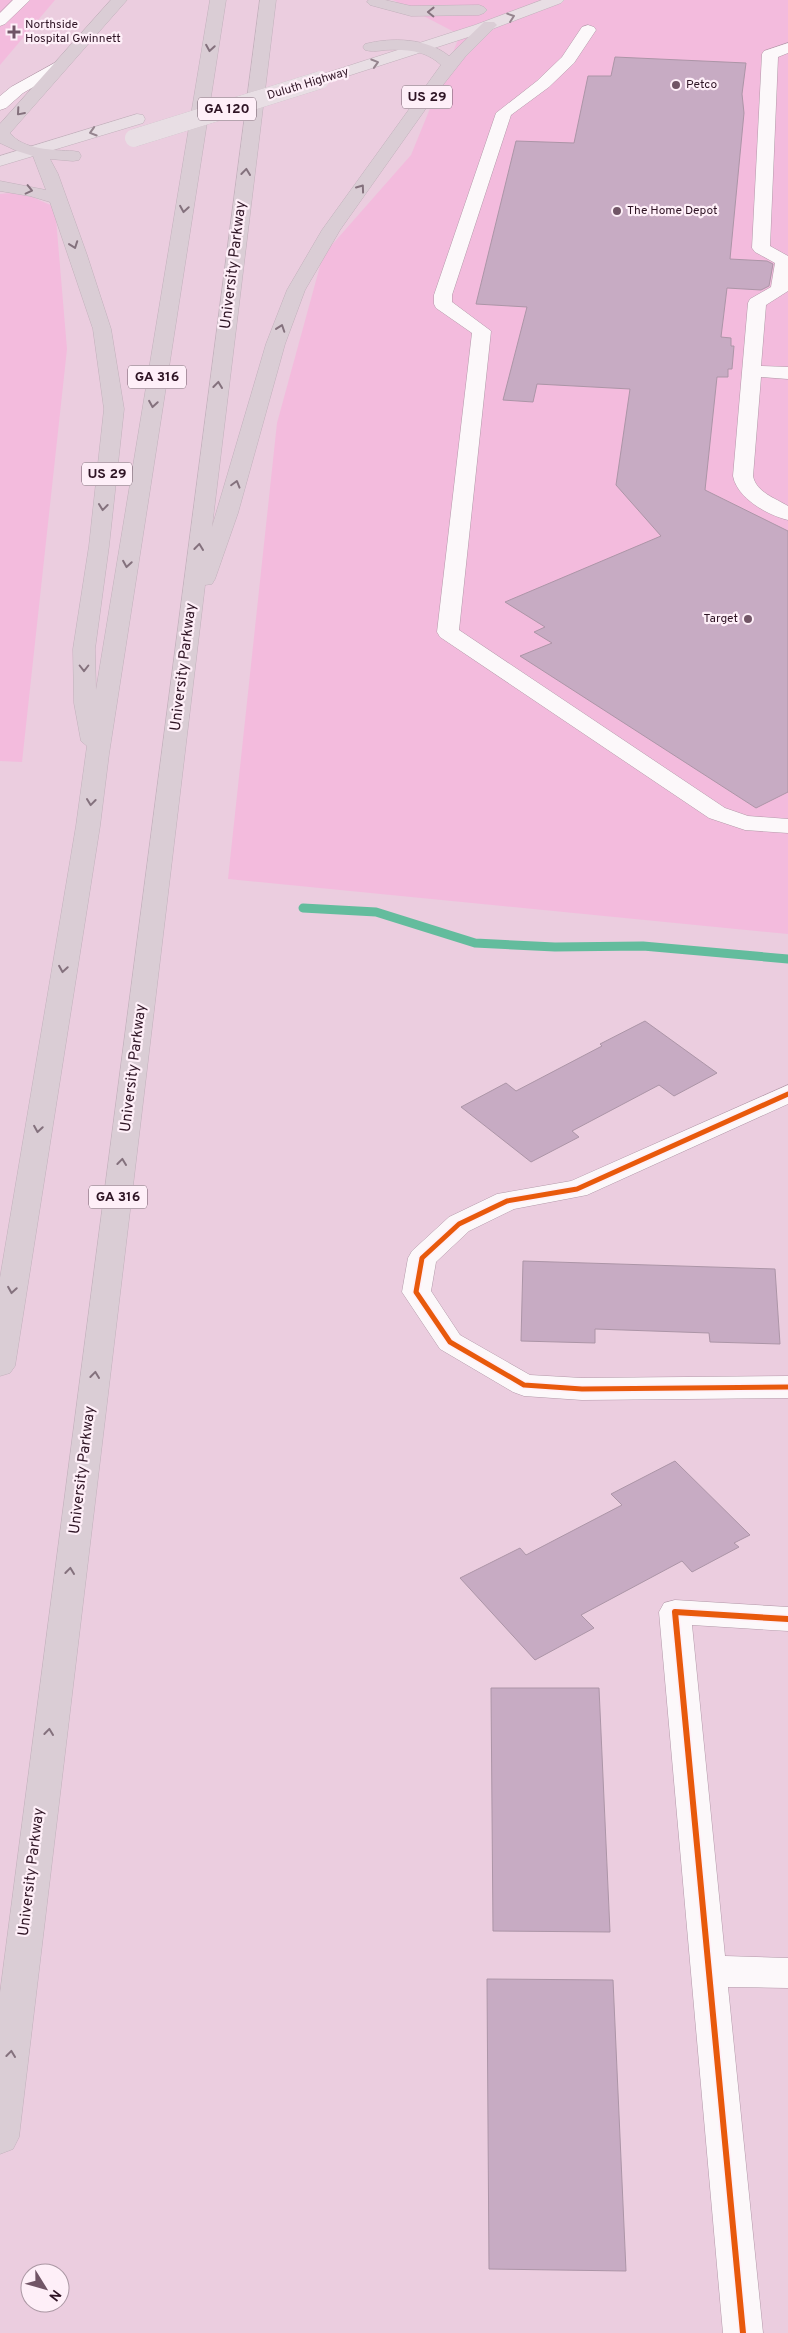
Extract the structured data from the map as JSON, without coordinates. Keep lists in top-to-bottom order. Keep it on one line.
{"streets":{"highway":["US 29","University Parkway","GA 316"],"main road":["Duluth Highway","GA 120"]},"crossings":[["Duluth Highway","US 29"],["US 29","University Parkway"],["US 29","GA 316"]],"places":{"health":["Northside Hospital Gwinnett"],"other":["Petco","The Home Depot","Target"]},"north":"bottom right"}
